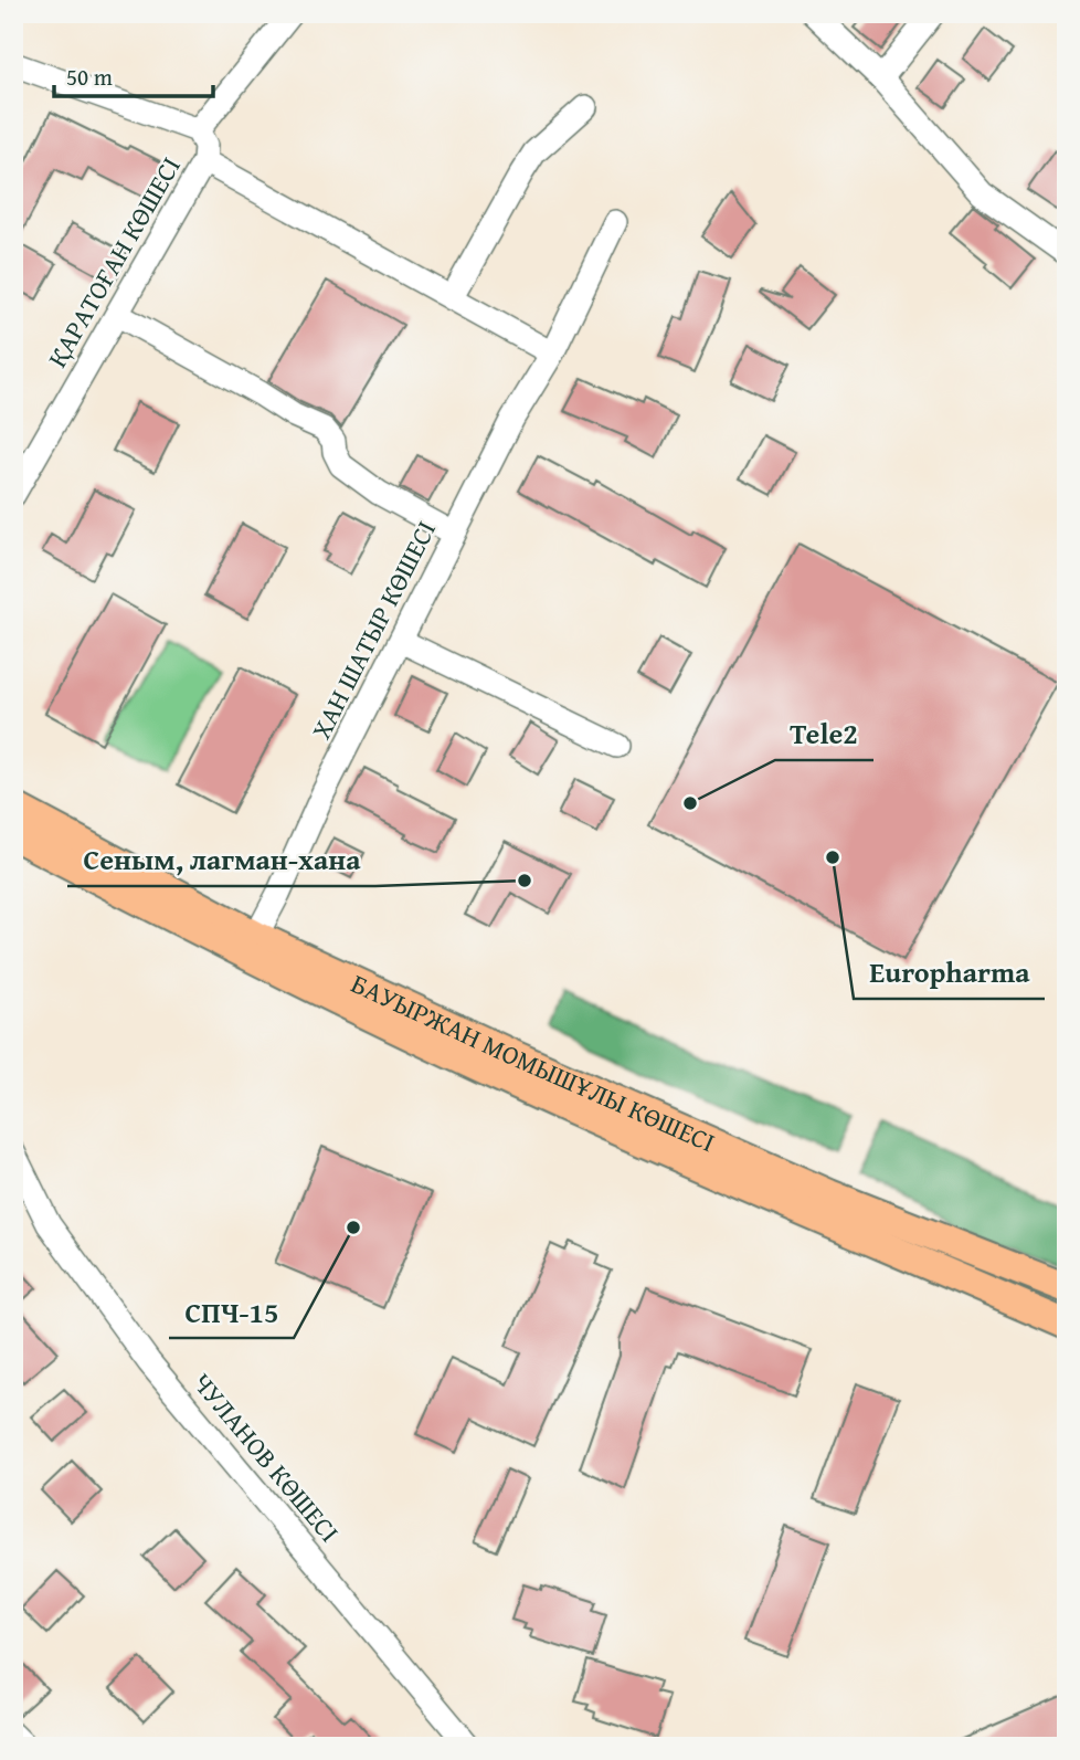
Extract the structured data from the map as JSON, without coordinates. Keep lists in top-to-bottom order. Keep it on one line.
{"streets":{"main road":["БАУЫРЖАН МОМЫШҰЛЫ КӨШЕСІ"],"street":["ҚАРАТОҒАН КӨШЕСІ","ХАН ШАТЫР КӨШЕСІ","ЧУЛАНОВ КӨШЕСІ"]},"crossings":[["ҚАРАТОҒАН КӨШЕСІ","ХАН ШАТЫР КӨШЕСІ"],["ХАН ШАТЫР КӨШЕСІ","БАУЫРЖАН МОМЫШҰЛЫ КӨШЕСІ"]],"places":["Tele2","Europharma","Сеным, лагман-хана","СПЧ-15"],"scale_bar":"50 m"}
